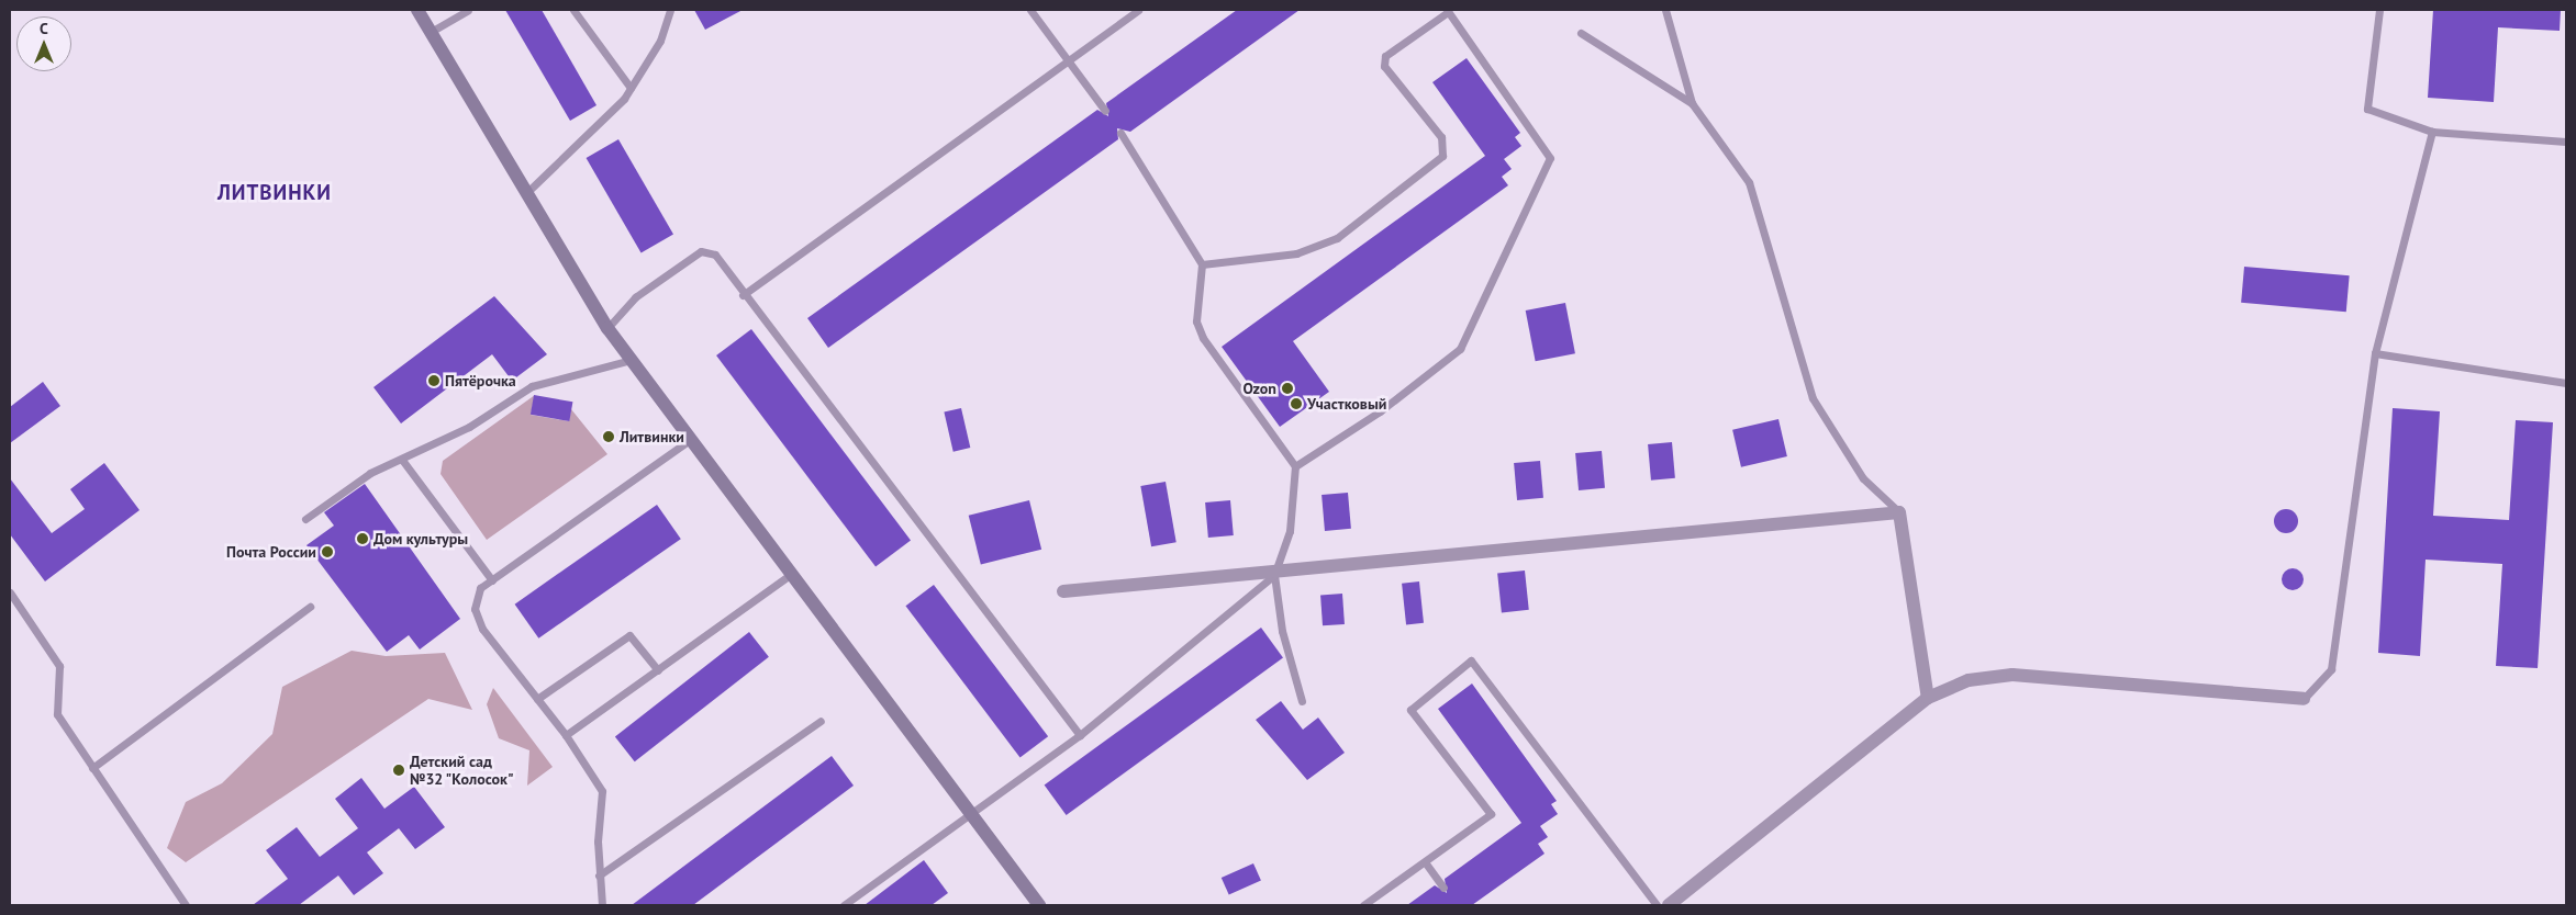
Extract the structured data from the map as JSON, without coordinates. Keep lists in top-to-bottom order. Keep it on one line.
{"districts":["ЛИТВИНКИ"],"places":["Пятёрочка","Ozon","Участковый","Литвинки","Дом культуры","Почта России","Детский сад №32 \"Колосок\""],"north":"top"}
